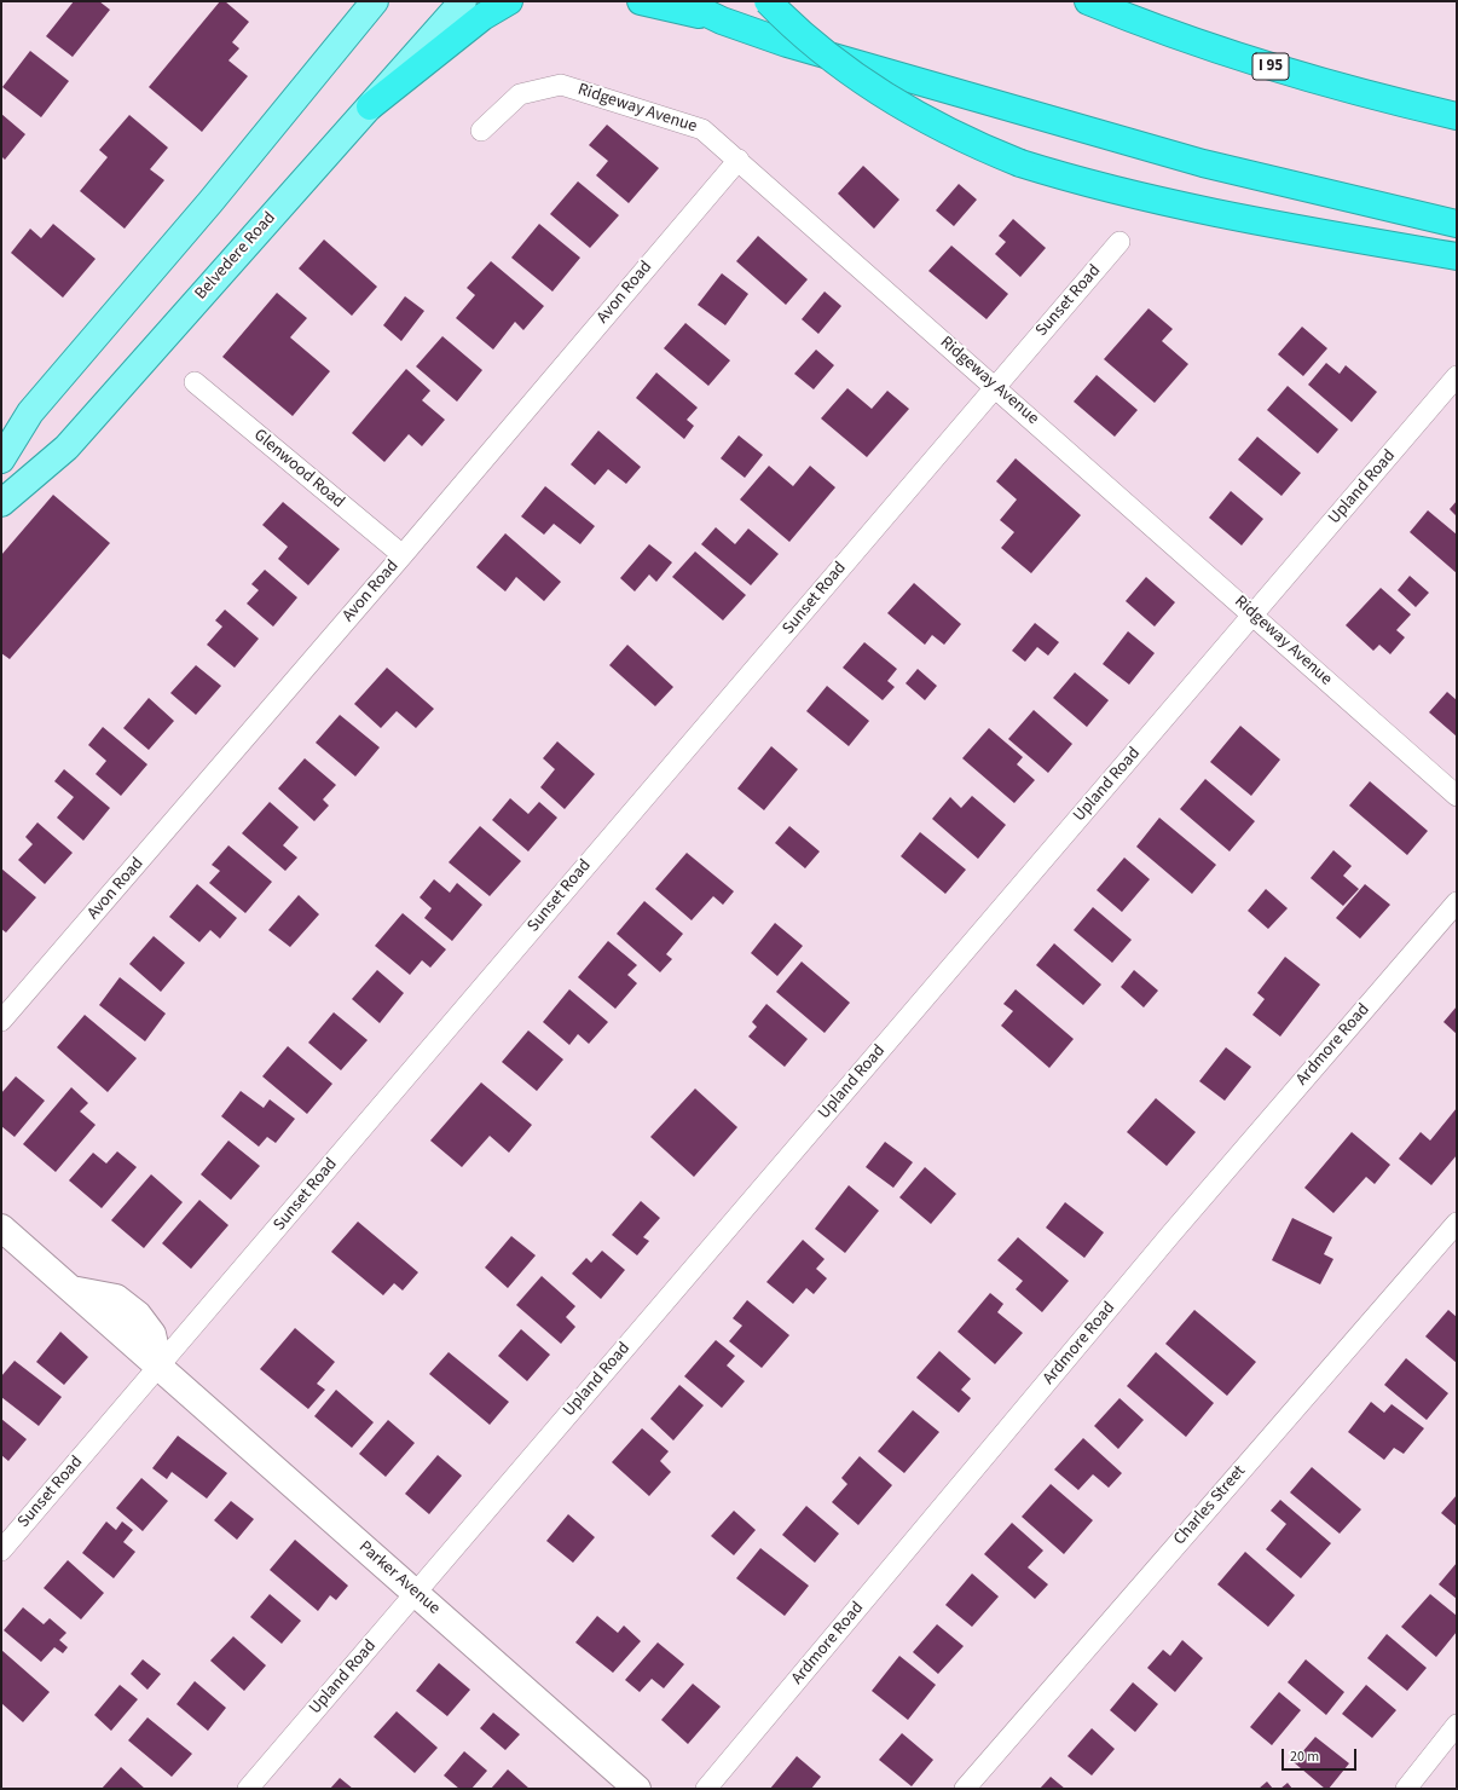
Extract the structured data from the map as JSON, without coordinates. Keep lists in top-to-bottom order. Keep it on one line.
{"streets":{"highway":["I 95"],"main road":["Belvedere Road"],"street":["Ridgeway Avenue","Avon Road","Sunset Road","Glenwood Road","Upland Road","Ardmore Road","Charles Street","Parker Avenue"]},"crossings":[["Ridgeway Avenue","Avon Road"],["Ridgeway Avenue","Sunset Road"],["Ridgeway Avenue","Upland Road"],["Avon Road","Glenwood Road"],["Sunset Road","Parker Avenue"],["Upland Road","Parker Avenue"]],"scale_bar":"20 m"}
